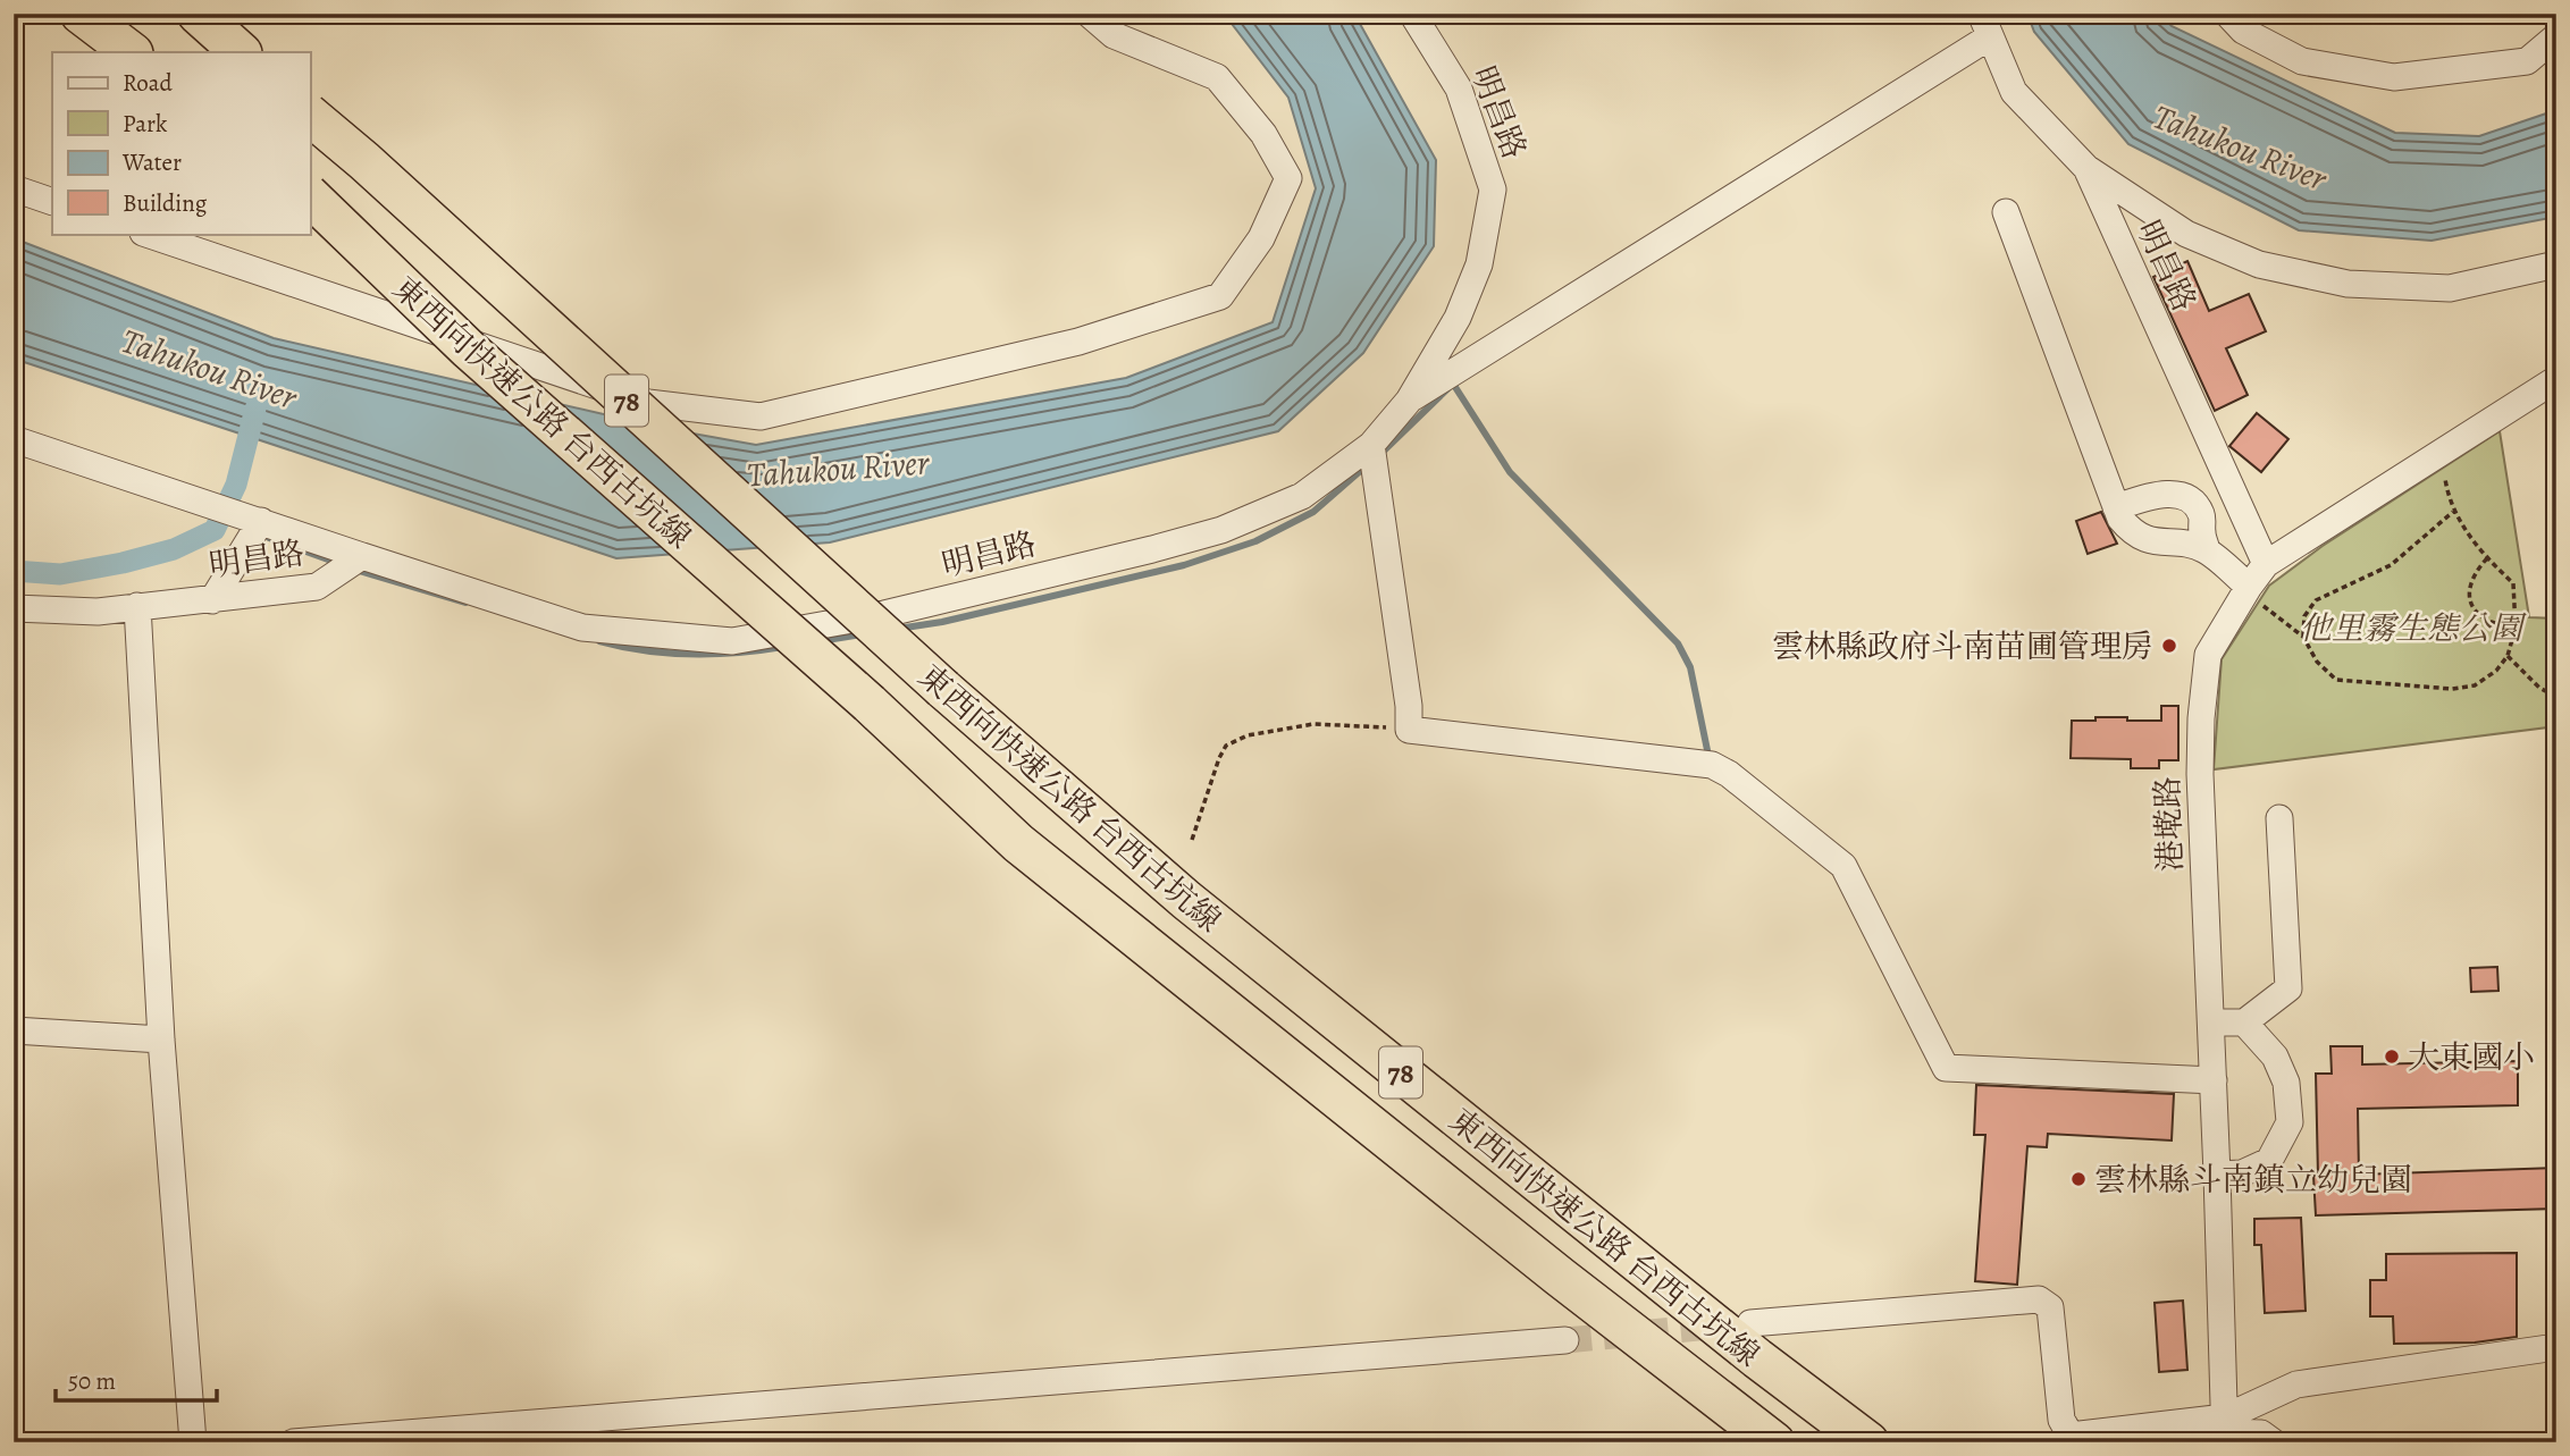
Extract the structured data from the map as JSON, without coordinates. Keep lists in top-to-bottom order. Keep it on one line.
{"streets":{"highway":["78","東西向快速公路 台西古坑線"],"street":["明昌路","港墘路"]},"crossings":[["明昌路","港墘路"]],"water":["Tahukou River"],"parks":["他里霧生態公園"],"places":["雲林縣政府斗南苗圃管理房","大東國小","雲林縣斗南鎮立幼兒園"],"legend":["Road","Park","Water","Building"],"scale_bar":"50 m"}
